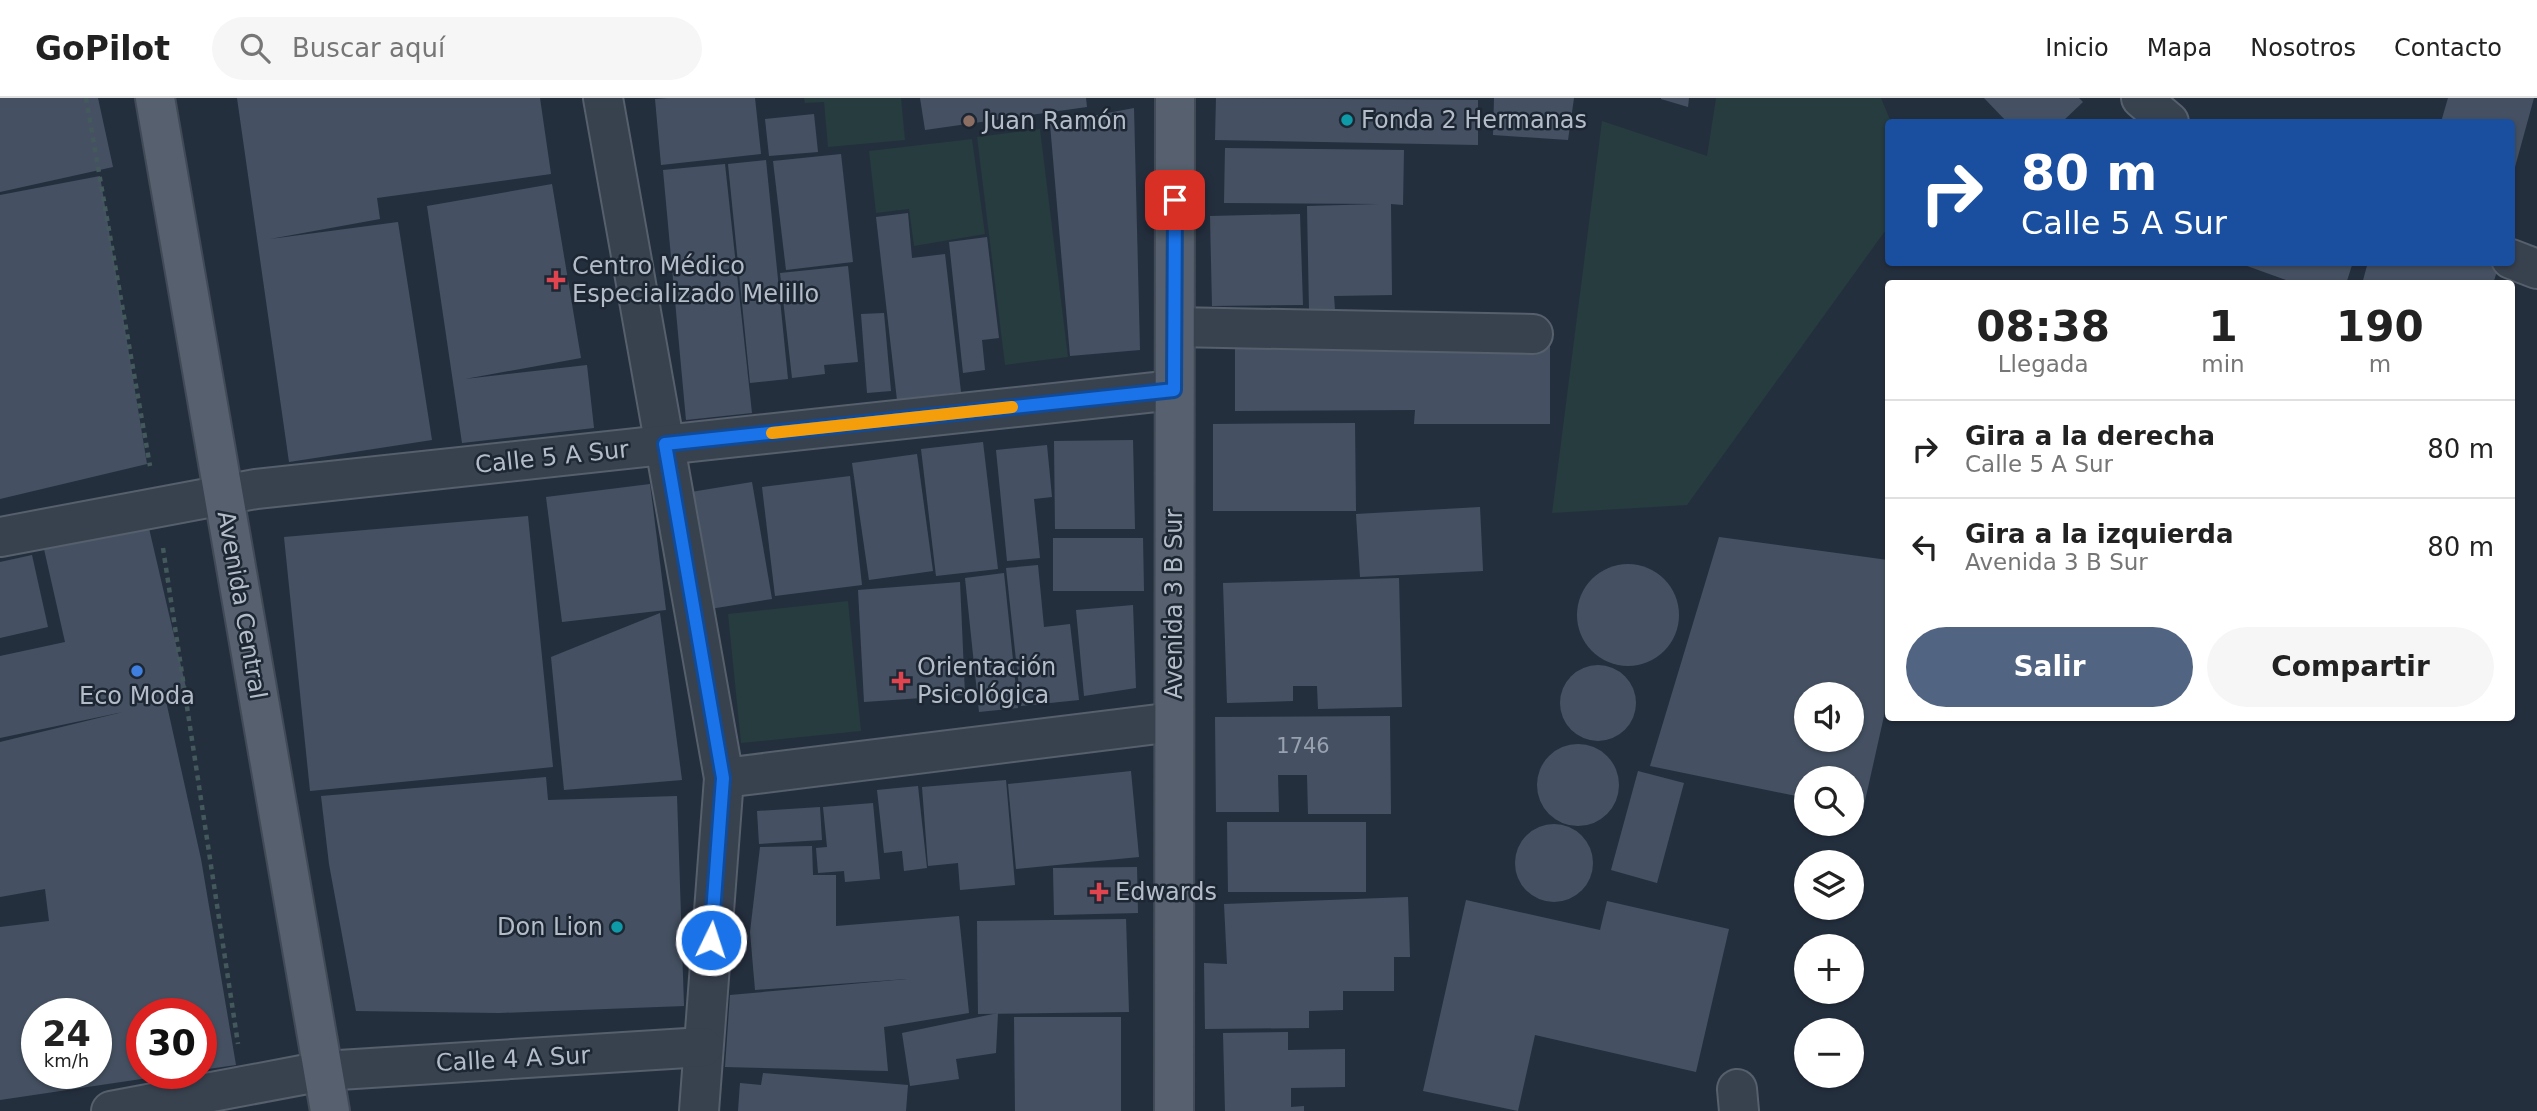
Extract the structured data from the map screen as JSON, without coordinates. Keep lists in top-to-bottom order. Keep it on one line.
{"streets":{"main road":["Avenida 3 B Sur","Avenida Central"],"street":["Calle 5 A Sur","Calle 4 A Sur"]},"crossings":[["Calle 5 A Sur","Avenida 3 B Sur"],["Calle 5 A Sur","Avenida Central"],["Avenida Central","Calle 4 A Sur"]],"places":{"other":["Fonda 2 Hermanas","Juan Ramón","Eco Moda","Don Lion"],"health":["Centro Médico Especializado Melillo","Orientación Psicológica","Edwards"]},"house_numbers":["1746"],"page":{"header":"GoPilot","search":"Buscar aquí","nav":["Inicio","Mapa","Nosotros","Contacto"],"turn":["80 m","Calle 5 A Sur"],"eta":["08:38","Llegada","1","min","190","m"],"list":[{"name":"Gira a la derecha","note":"Calle 5 A Sur","value":"80 m"},{"name":"Gira a la izquierda","note":"Avenida 3 B Sur","value":"80 m"}],"buttons":["Salir","Compartir"],"map_buttons":["+","−"],"speed":"24 km/h","limit":"30"}}
